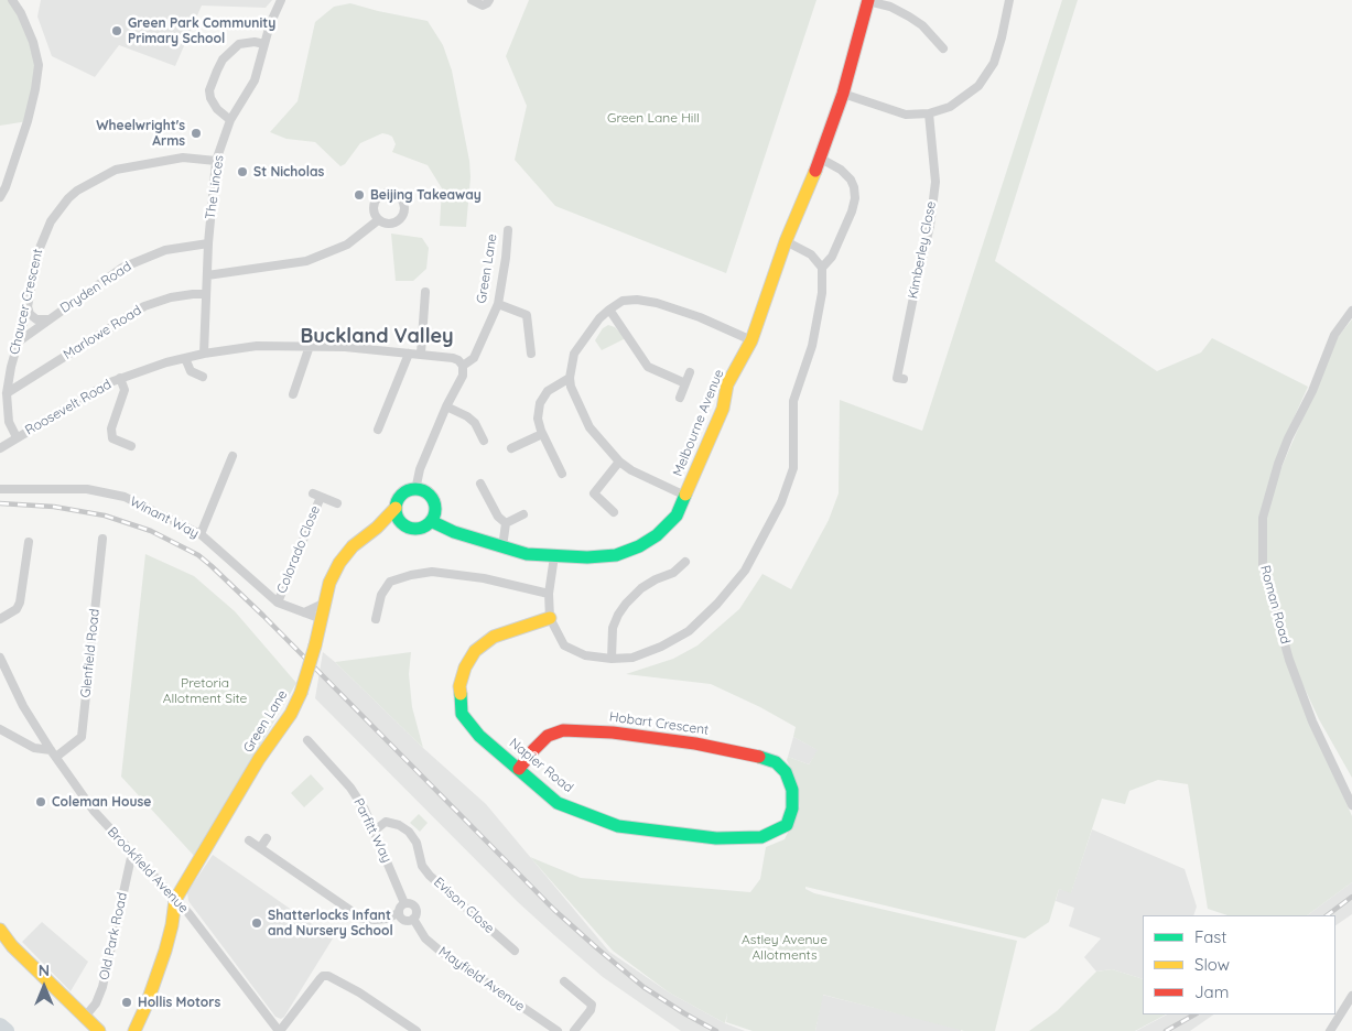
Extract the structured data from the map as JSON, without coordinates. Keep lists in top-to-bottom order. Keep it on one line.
{"streets":{"street":["The Linces","Kimberley Close","Green Lane","Dryden Road","Chaucer Crescent","Marlowe Road","Roosevelt Road","Melbourne Avenue","Winant Way","Colorado Close","Roman Road","Glenfield Road","Hobart Crescent","Napier Road","Parfitt Way","Brookfield Avenue","Evison Close","Old Park Road","Mayfield Avenue"]},"crossings":[["The Linces","Dryden Road"],["The Linces","Chaucer Crescent"],["The Linces","Marlowe Road"],["The Linces","Roosevelt Road"],["Green Lane","Roosevelt Road"],["Green Lane","Melbourne Avenue"],["Green Lane","Winant Way"],["Green Lane","Brookfield Avenue"],["Dryden Road","Chaucer Crescent"],["Chaucer Crescent","Marlowe Road"],["Chaucer Crescent","Roosevelt Road"],["Winant Way","Colorado Close"],["Glenfield Road","Brookfield Avenue"],["Hobart Crescent","Napier Road"],["Parfitt Way","Evison Close"],["Parfitt Way","Mayfield Avenue"],["Brookfield Avenue","Old Park Road"]],"districts":["Buckland Valley"],"parks":["Green Lane Hill","Pretoria Allotment Site","Astley Avenue Allotments"],"places":["Green Park Community Primary School","Wheelwright's Arms","St Nicholas","Beijing Takeaway","Coleman House","Shatterlocks Infant and Nursery School","Hollis Motors"],"legend":["Fast","Slow","Jam"],"north":"top"}
